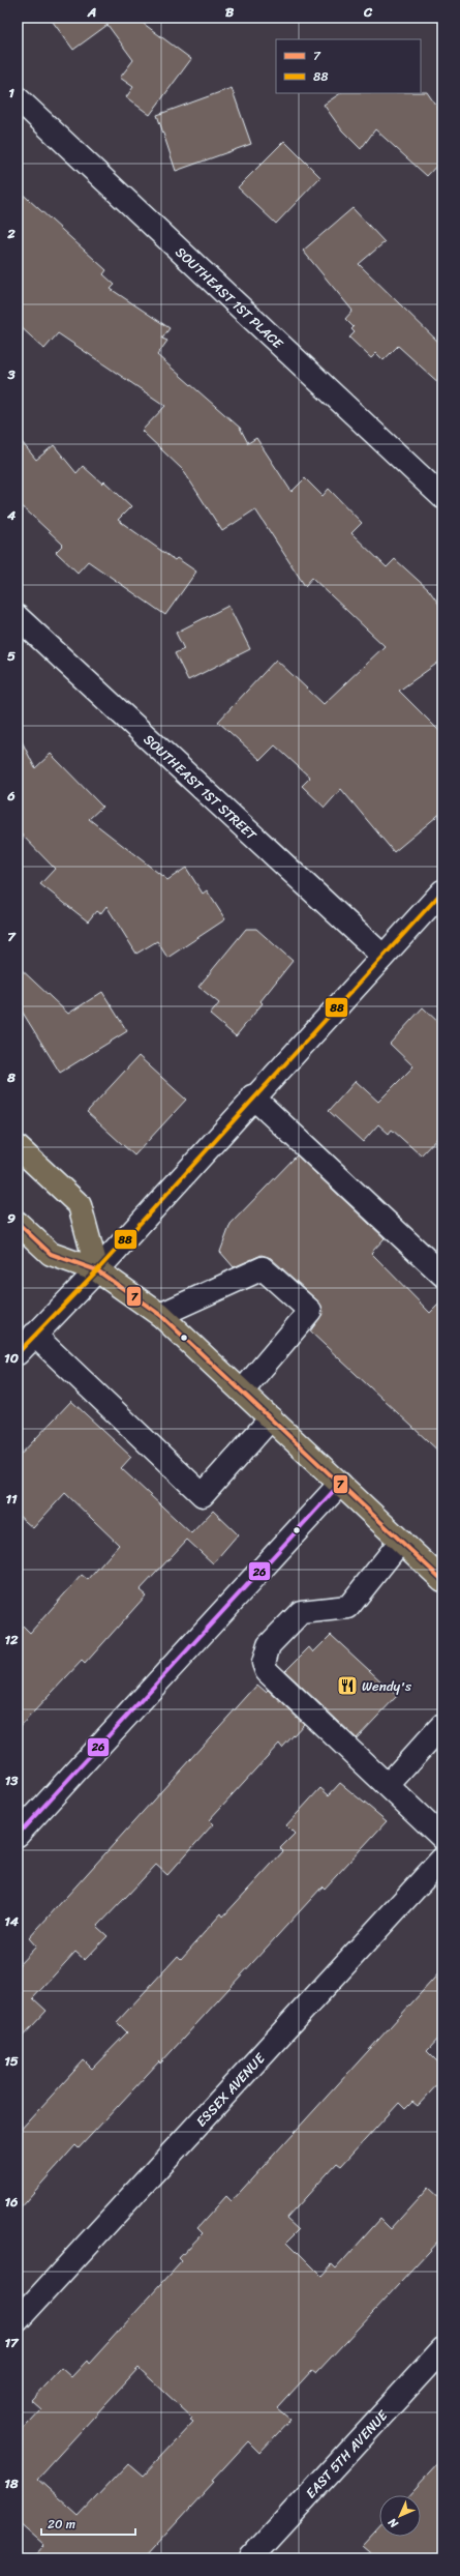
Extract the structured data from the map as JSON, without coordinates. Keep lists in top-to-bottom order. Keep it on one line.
{"streets":{"street":["SOUTHEAST 1ST PLACE","SOUTHEAST 1ST STREET","ESSEX AVENUE","EAST 5TH AVENUE"]},"places":{"restaurant":["Wendy's"]},"lines":["transit line 88","transit line 7","transit line 26"],"legend":["7","88"],"scale_bar":"20 m","north":"bottom left","grid":{"columns":["A","B","C"],"rows":["1","2","3","4","5","6","7","8","9","10","11","12","13","14","15","16","17","18"]}}
